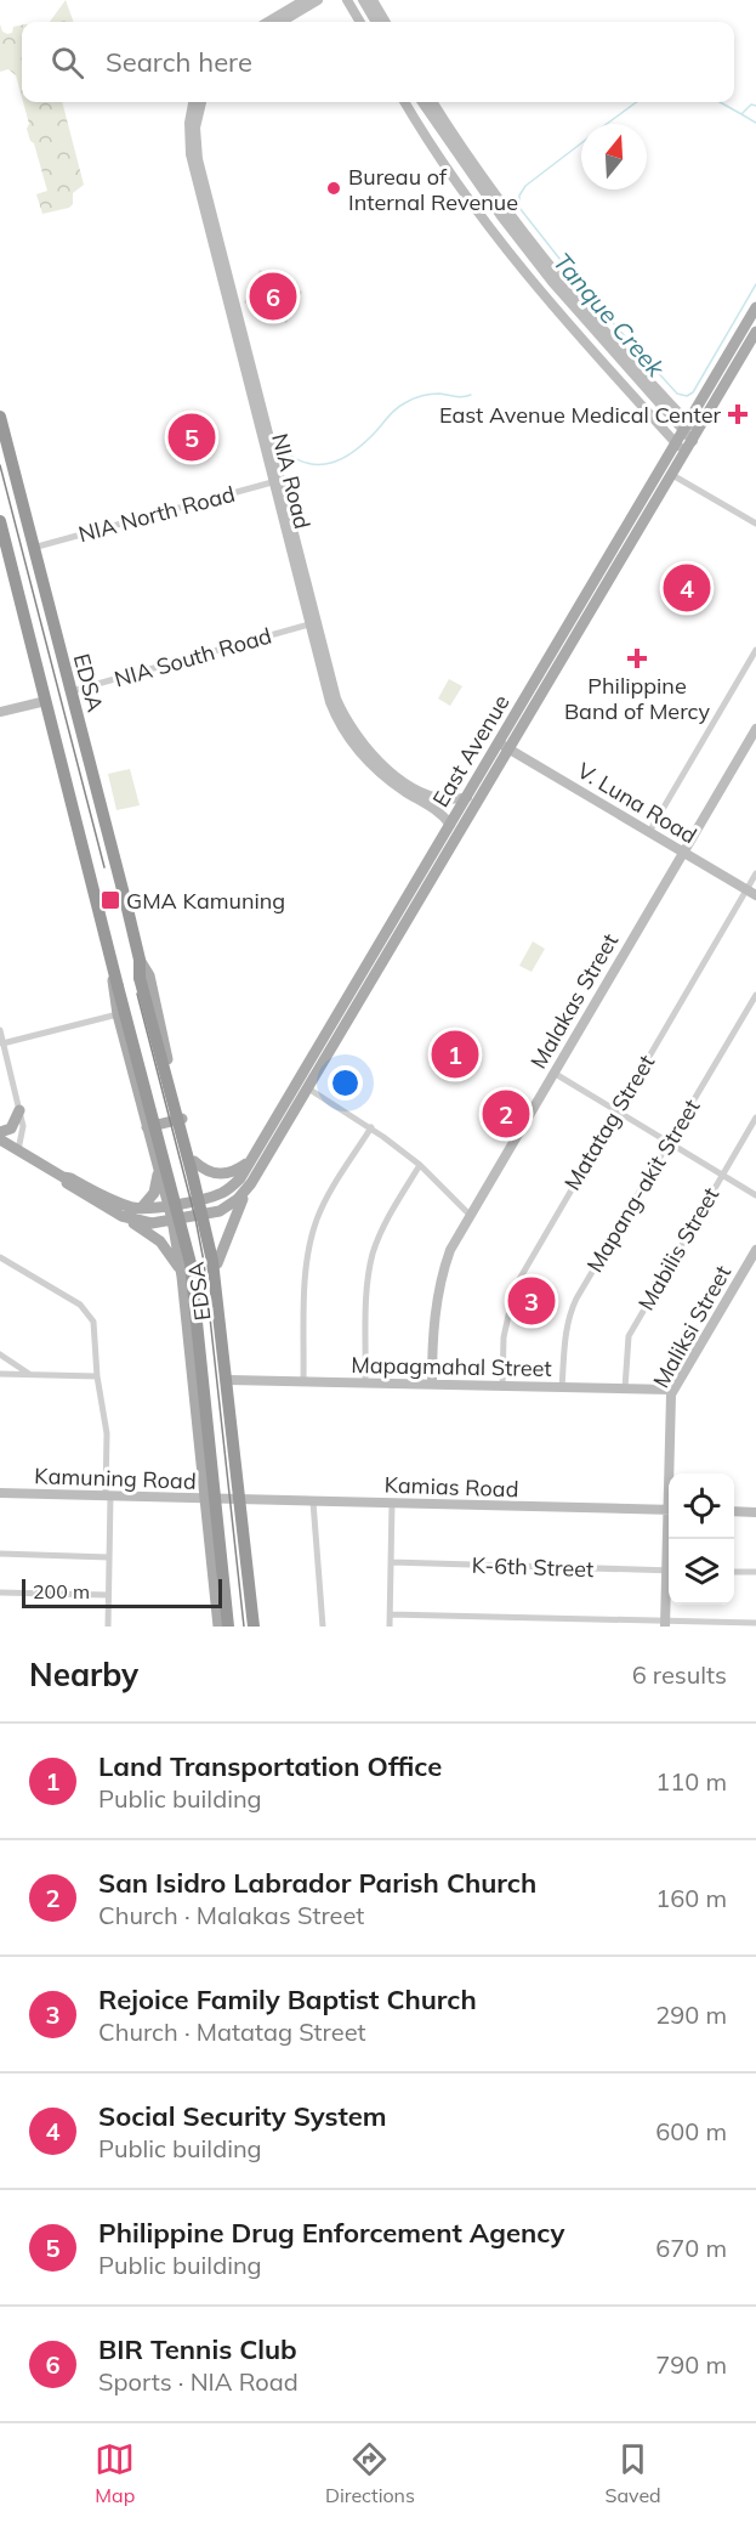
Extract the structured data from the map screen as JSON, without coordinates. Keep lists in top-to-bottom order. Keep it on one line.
{"streets":{"highway":["EDSA"],"main road":["East Avenue"],"street":["NIA Road","NIA North Road","NIA South Road","V. Luna Road","Malakas Street","Matatag Street","Mapang-akit Street","Mabilis Street","Maliksi Street","Mapagmahal Street","Kamuning Road","Kamias Road","K-6th Street"]},"crossings":[["NIA Road","NIA North Road"],["NIA Road","NIA South Road"],["NIA Road","East Avenue"],["NIA North Road","EDSA"],["NIA South Road","EDSA"],["EDSA","East Avenue"],["EDSA","Mapagmahal Street"],["EDSA","Kamuning Road"],["EDSA","Kamias Road"],["East Avenue","V. Luna Road"],["V. Luna Road","Malakas Street"],["V. Luna Road","Matatag Street"],["Malakas Street","Mapagmahal Street"],["Matatag Street","Mapagmahal Street"],["Mapang-akit Street","Mapagmahal Street"],["Mabilis Street","Mapagmahal Street"],["Maliksi Street","Mapagmahal Street"],["Kamuning Road","Kamias Road"]],"water":["Tanque Creek"],"places":{"other":["Bureau of Internal Revenue"],"health":["East Avenue Medical Center","Philippine Band of Mercy"],"transit":["GMA Kamuning"]},"scale_bar":"200 m","north":"top","page":{"search":"Search here","pins":["6","5","4","1","2","3"],"scale":"200 m","heading":["Nearby","6 results"],"list":[{"mark":"1","name":"Land Transportation Office","note":"Public building","value":"110 m"},{"mark":"2","name":"San Isidro Labrador Parish Church","note":"Church · Malakas Street","value":"160 m"},{"mark":"3","name":"Rejoice Family Baptist Church","note":"Church · Matatag Street","value":"290 m"},{"mark":"4","name":"Social Security System","note":"Public building","value":"600 m"},{"mark":"5","name":"Philippine Drug Enforcement Agency","note":"Public building","value":"670 m"},{"mark":"6","name":"BIR Tennis Club","note":"Sports · NIA Road","value":"790 m"}],"nav":["Map","Directions","Saved"]}}
